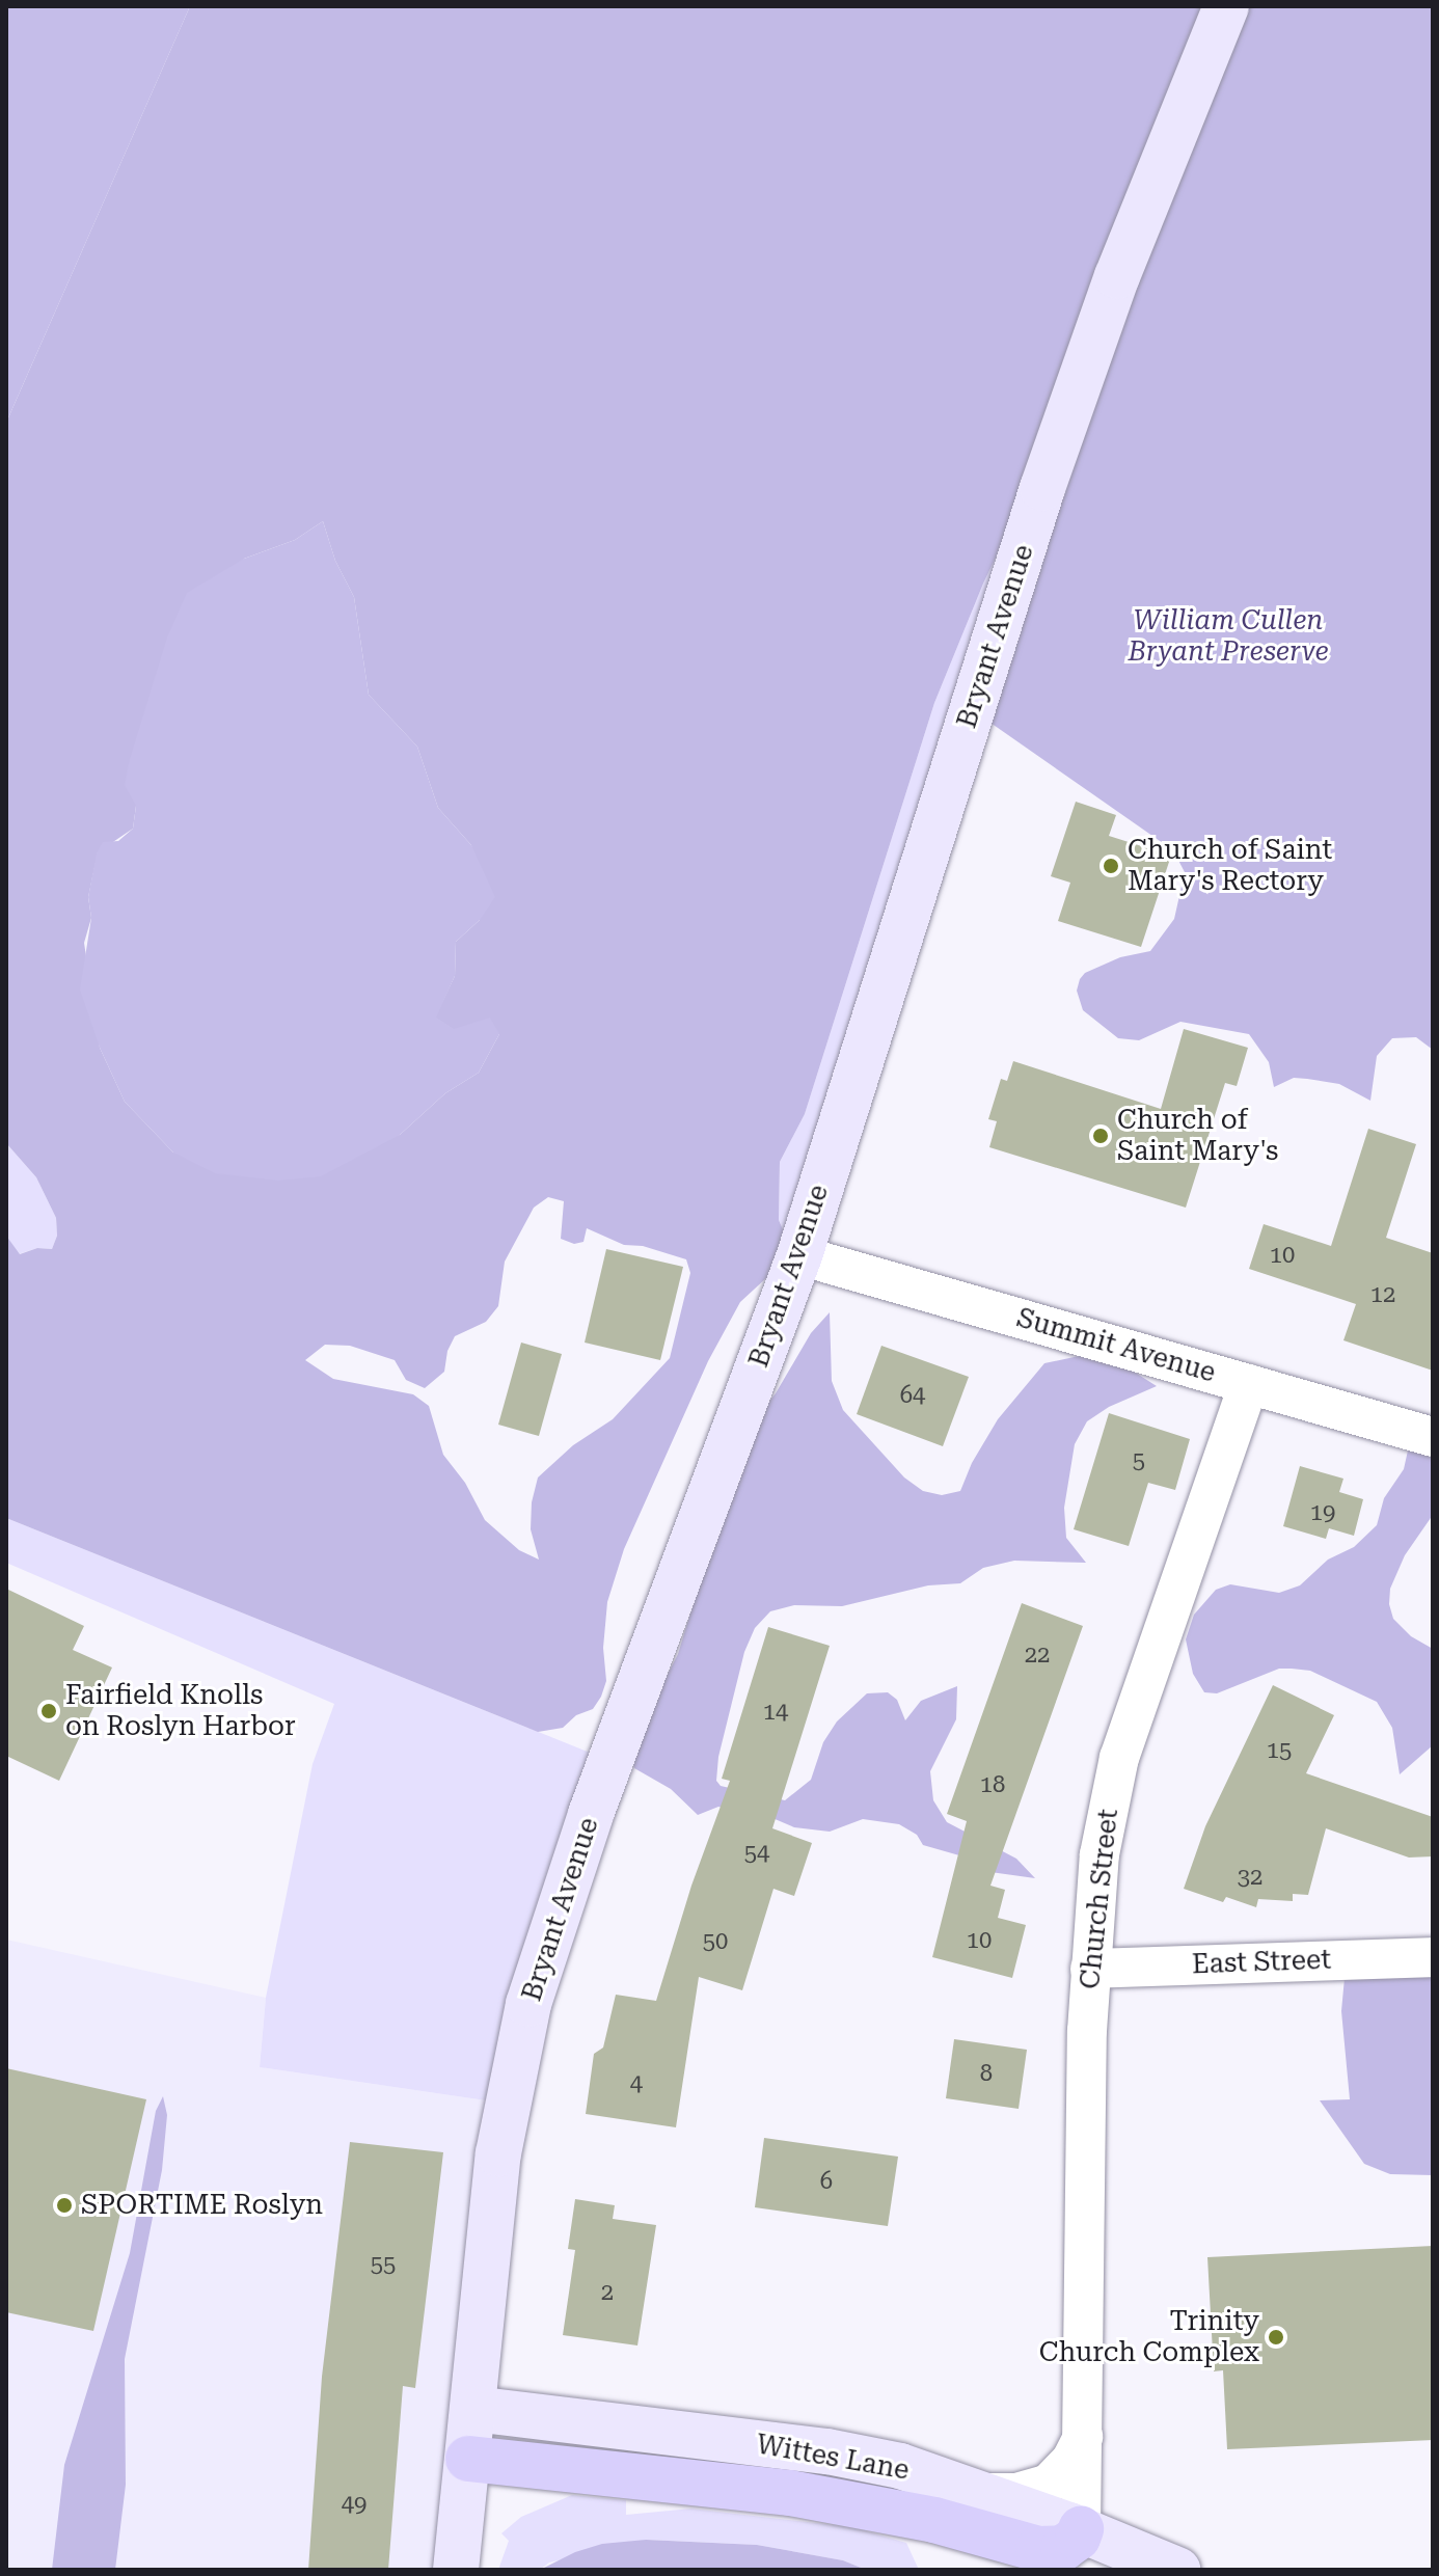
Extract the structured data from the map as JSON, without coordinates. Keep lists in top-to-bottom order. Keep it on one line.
{"streets":{"main road":["Bryant Avenue","Wittes Lane"],"street":["Summit Avenue","Church Street","East Street"]},"crossings":[["Bryant Avenue","Summit Avenue"],["Bryant Avenue","Wittes Lane"],["Summit Avenue","Church Street"],["Church Street","East Street"],["Church Street","Wittes Lane"]],"parks":["William Cullen Bryant Preserve"],"places":["Church of Saint Mary's Rectory","Church of Saint Mary's","Fairfield Knolls on Roslyn Harbor","SPORTIME Roslyn","Trinity Church Complex"],"house_numbers":["10","12","64","5","19","22","14","15","18","54","32","10","50","8","4","6","55","2","49"]}
